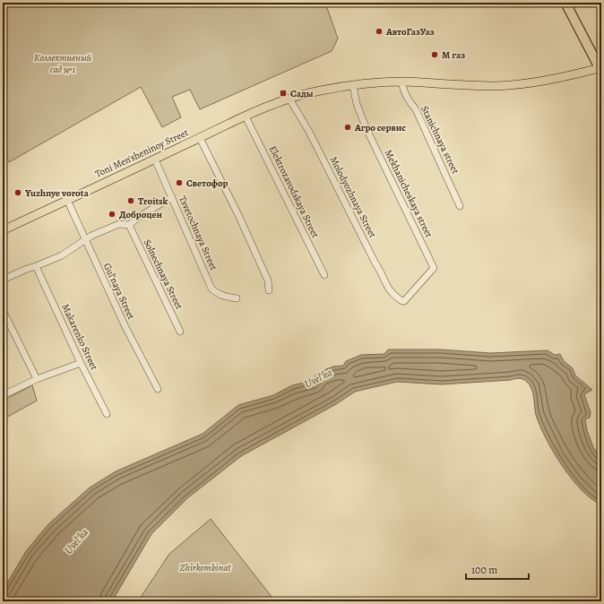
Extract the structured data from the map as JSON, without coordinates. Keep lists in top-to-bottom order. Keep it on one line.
{"streets":{"main road":["Toni Men'sheninoy Street"],"street":["Stanichnaya street","Elektrozavodskaya Street","Mekhanicheskaya street","Molodyozhnaya Street","Tsvetochnaya Street","Solnechnaya Street","Gul'naya Street","Makarenko Street"]},"crossings":[["Stanichnaya street","Toni Men'sheninoy Street"],["Toni Men'sheninoy Street","Elektrozavodskaya Street"],["Toni Men'sheninoy Street","Mekhanicheskaya street"],["Toni Men'sheninoy Street","Molodyozhnaya Street"],["Toni Men'sheninoy Street","Tsvetochnaya Street"],["Toni Men'sheninoy Street","Gul'naya Street"],["Mekhanicheskaya street","Molodyozhnaya Street"]],"water":["Uvel'ka"],"parks":["Коллективный сад №1","Zhirkombinat"],"places":{"other":["АвтоГазУаз","М газ","Агро сервис","Светофор","Yuzhnye vorota","Troitsk","Доброцен"],"transit":["Сады"]},"scale_bar":"100 m"}
